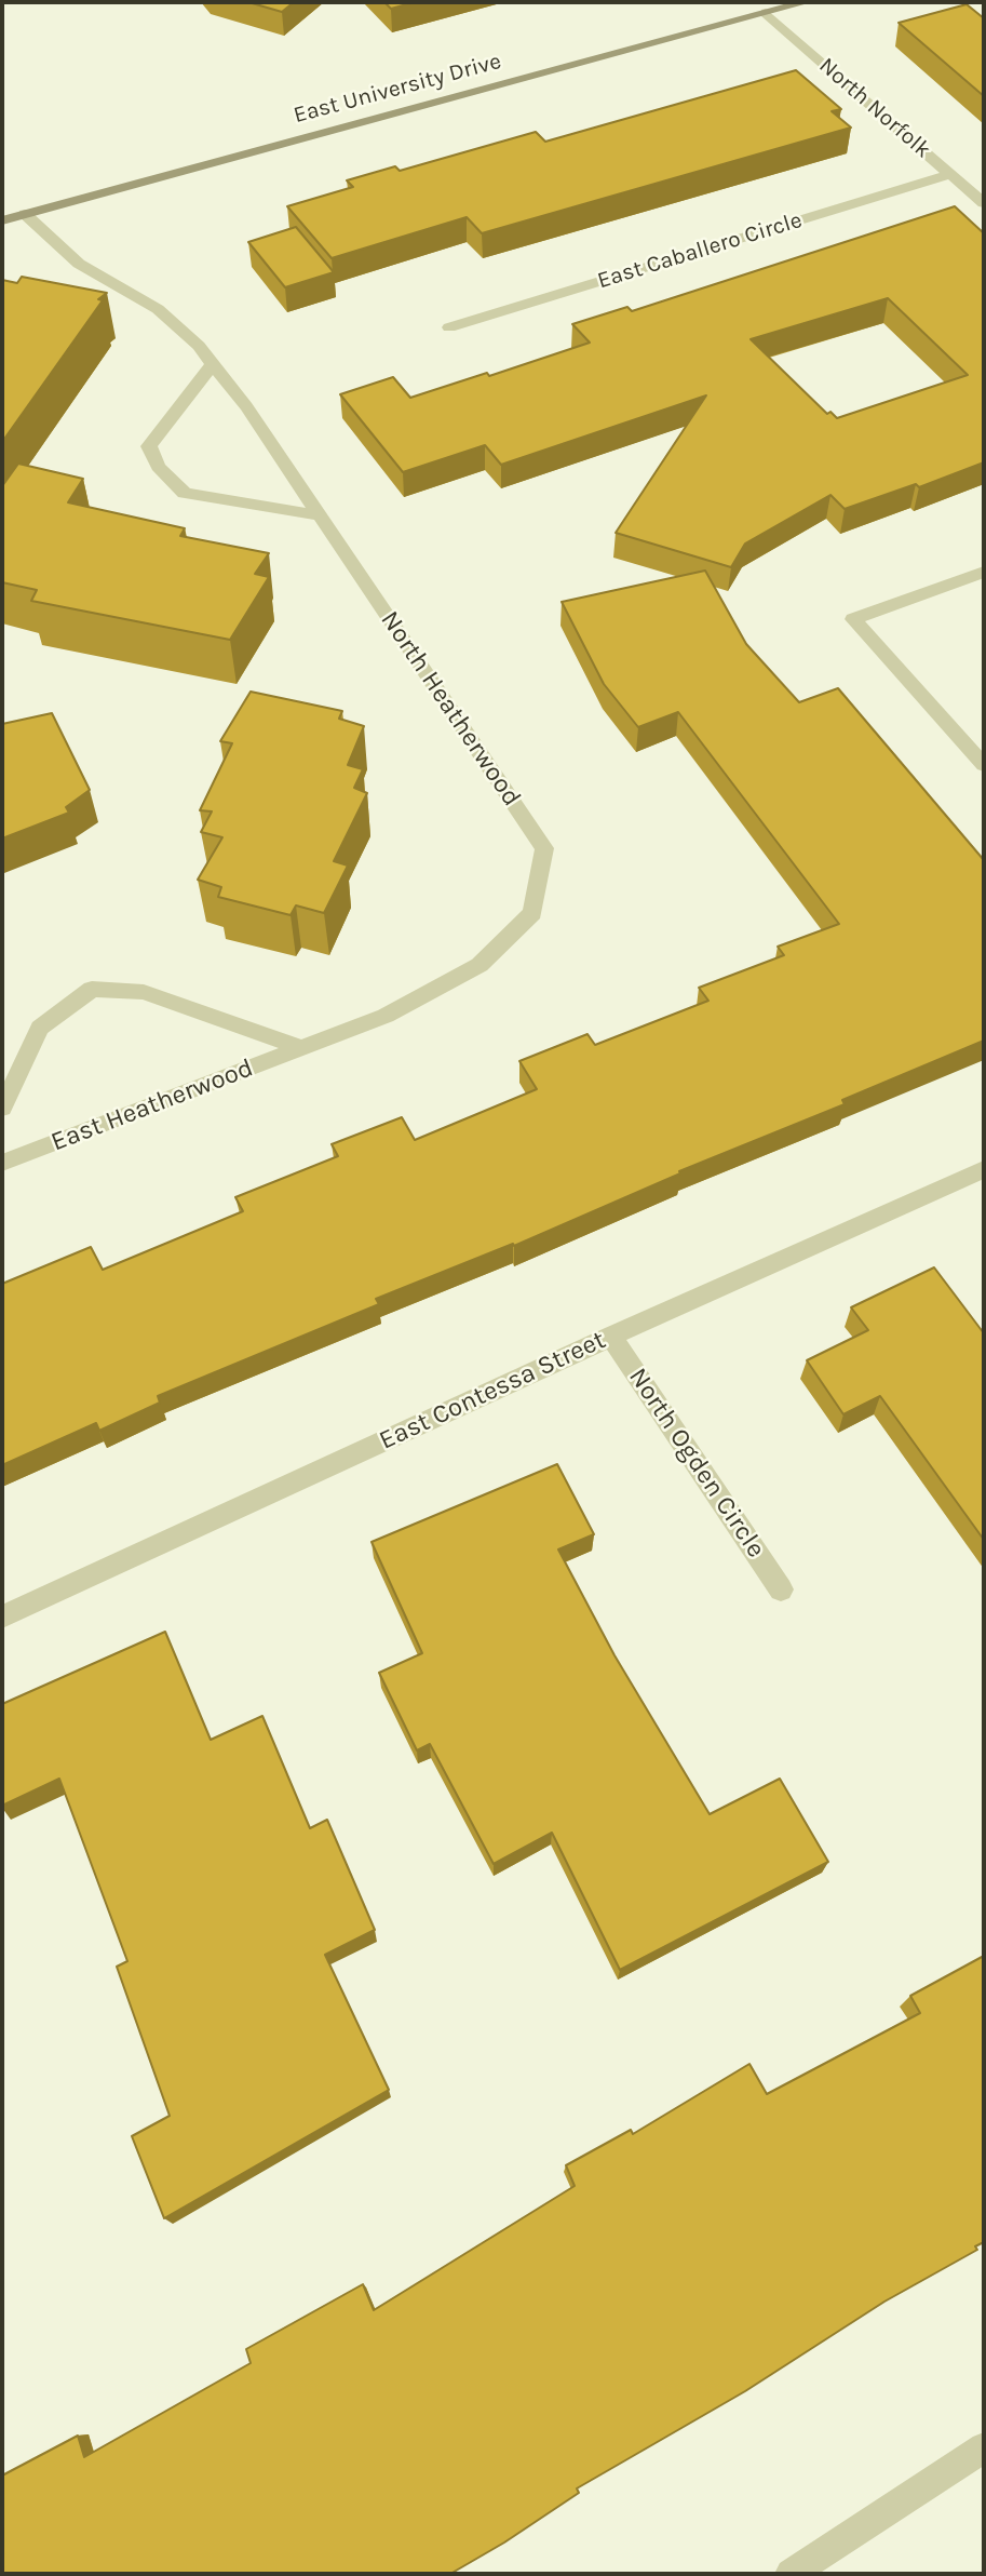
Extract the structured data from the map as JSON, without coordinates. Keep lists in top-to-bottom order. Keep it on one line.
{"streets":{"main road":["East University Drive"],"street":["North Norfolk","East Caballero Circle","North Heatherwood","East Heatherwood","East Contessa Street","North Ogden Circle"]},"crossings":[["East University Drive","North Norfolk"],["East University Drive","North Heatherwood"],["North Norfolk","East Caballero Circle"],["North Heatherwood","East Heatherwood"],["East Contessa Street","North Ogden Circle"]]}
